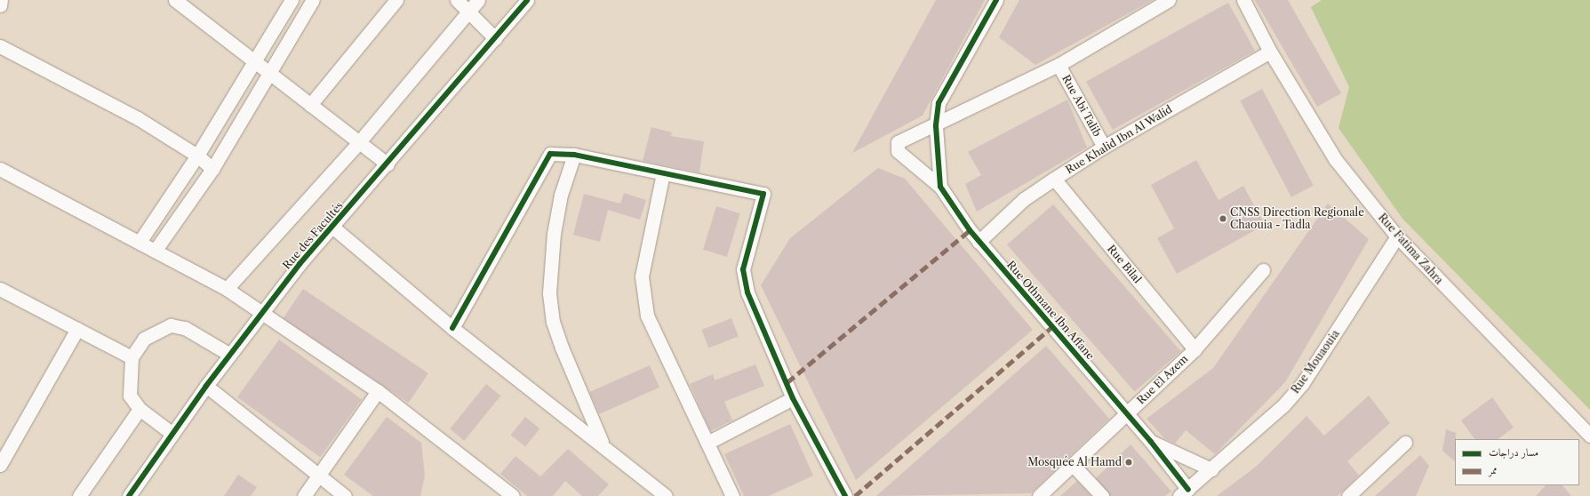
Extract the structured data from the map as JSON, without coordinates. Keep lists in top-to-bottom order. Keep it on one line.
{"streets":{"street":["Rue Abi Talib","Rue Khalid Ibn Al Walid","Rue des Facultés","Rue Fatima Zahra","Rue Bilal","Rue Othmane Ibn Affane","Rue Mouaouia","Rue El Azem"]},"crossings":[["Rue Abi Talib","Rue Khalid Ibn Al Walid"],["Rue Khalid Ibn Al Walid","Rue Fatima Zahra"],["Rue Khalid Ibn Al Walid","Rue Bilal"],["Rue Khalid Ibn Al Walid","Rue Othmane Ibn Affane"],["Rue Fatima Zahra","Rue Mouaouia"],["Rue Bilal","Rue El Azem"],["Rue Othmane Ibn Affane","Rue Mouaouia"],["Rue Othmane Ibn Affane","Rue El Azem"]],"places":["CNSS Direction Regionale Chaouia - Tadla","Mosquée Al Hamd"],"legend":["مسار دراجات","ممر"]}
